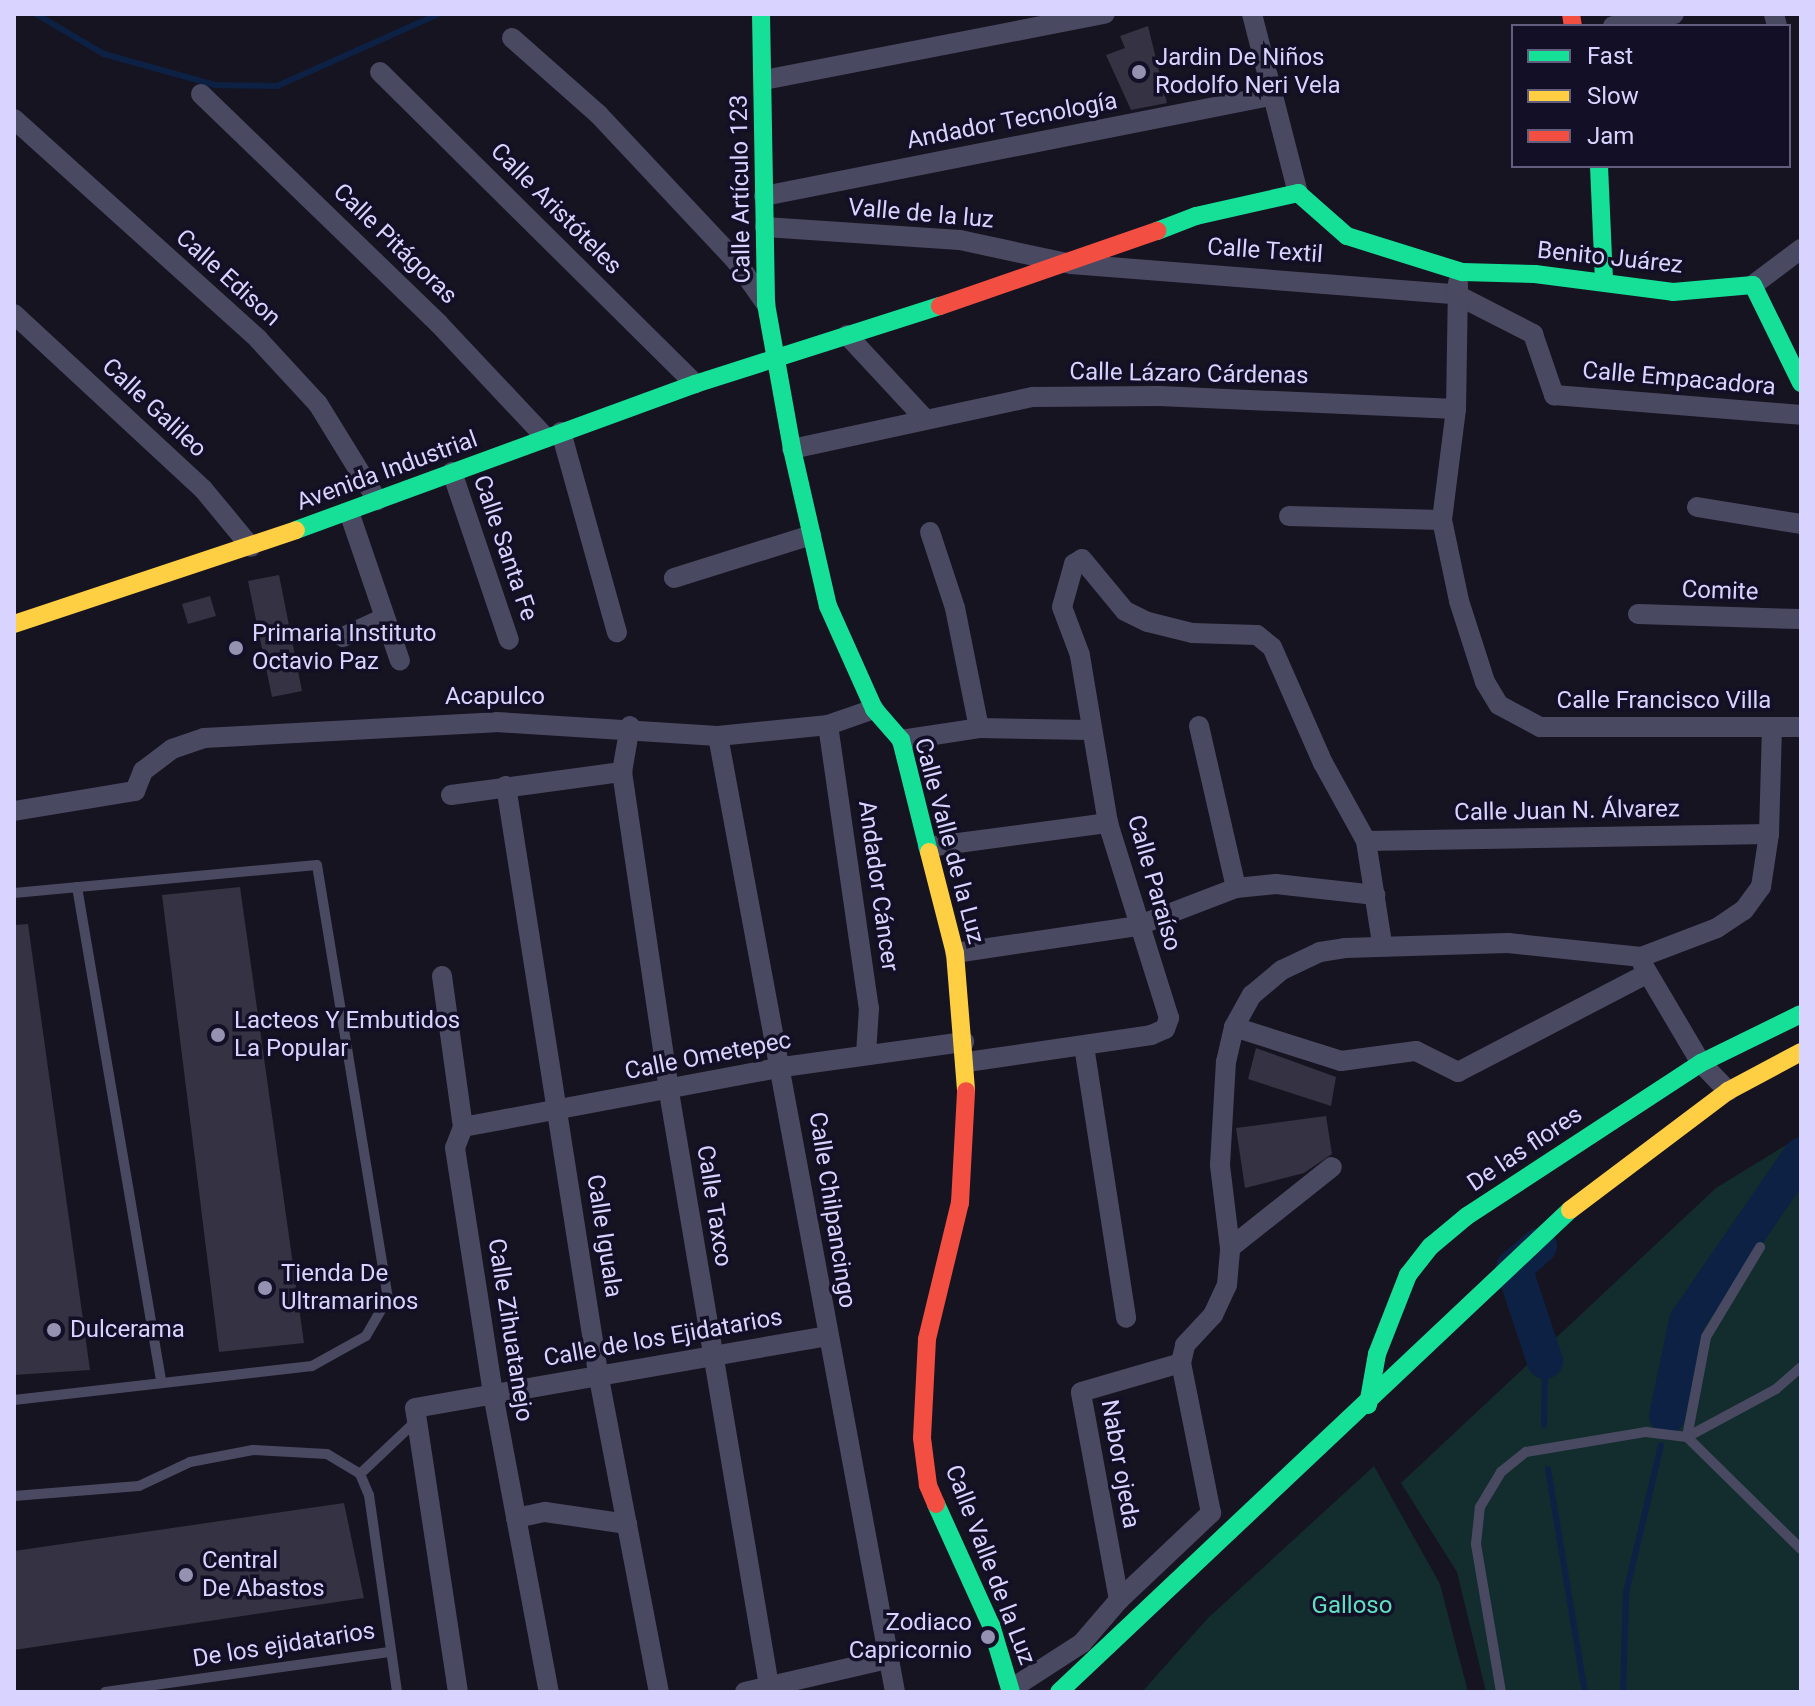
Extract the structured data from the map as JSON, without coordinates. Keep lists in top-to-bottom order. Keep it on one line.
{"streets":{"main road":["Calle Artículo 123","Benito Juárez","Avenida Industrial","Calle Valle de la Luz","De las flores"],"street":["Andador Tecnología","Calle Aristóteles","Valle de la luz","Calle Pitágoras","Calle Textil","Calle Edison","Calle Lázaro Cárdenas","Calle Empacadora","Calle Galileo","Calle Santa Fe","Comite","Acapulco","Calle Francisco Villa","Calle Juan N. Álvarez","Calle Paraíso","Andador Cáncer","Calle Ometepec","Calle Taxco","Calle Chilpancingo","Calle Iguala","Calle Zihuatanejo","Calle de los Ejidatarios","Nabor ojeda"],"lane":["De los ejidatarios"]},"crossings":[["Andador Tecnología","Calle Artículo 123"],["Calle Artículo 123","Valle de la luz"],["Calle Artículo 123","Avenida Industrial"],["Calle Artículo 123","Calle Valle de la Luz"],["Calle Aristóteles","Avenida Industrial"],["Valle de la luz","Calle Textil"],["Calle Pitágoras","Avenida Industrial"],["Calle Textil","Calle Empacadora"],["Calle Textil","Calle Francisco Villa"],["Benito Juárez","Calle Francisco Villa"],["Calle Edison","Avenida Industrial"],["Calle Lázaro Cárdenas","Calle Francisco Villa"],["Calle Lázaro Cárdenas","Calle Valle de la Luz"],["Calle Empacadora","Calle Francisco Villa"],["Calle Galileo","Avenida Industrial"],["Avenida Industrial","Calle Santa Fe"],["Avenida Industrial","Calle Valle de la Luz"],["Acapulco","Calle Valle de la Luz"],["Acapulco","Andador Cáncer"],["Acapulco","Calle Taxco"],["Acapulco","Calle Chilpancingo"],["Calle Juan N. Álvarez","Calle Paraíso"],["Calle Valle de la Luz","Calle Paraíso"],["Calle Valle de la Luz","Calle Ometepec"],["Calle Paraíso","Calle Ometepec"],["Andador Cáncer","Calle Ometepec"],["Calle Ometepec","Calle Taxco"],["Calle Ometepec","Calle Chilpancingo"],["Calle Ometepec","Calle Iguala"],["Calle Ometepec","Calle Zihuatanejo"],["Calle Taxco","Calle de los Ejidatarios"],["Calle Chilpancingo","Calle de los Ejidatarios"],["Calle Iguala","Calle de los Ejidatarios"],["Calle Zihuatanejo","Calle de los Ejidatarios"]],"parks":["Galloso"],"places":["Jardin De Niños Rodolfo Neri Vela","Primaria Instituto Octavio Paz","Lacteos Y Embutidos La Popular","Tienda De Ultramarinos","Dulcerama","Central De Abastos","Zodiaco Capricornio"],"legend":["Fast","Slow","Jam"]}
